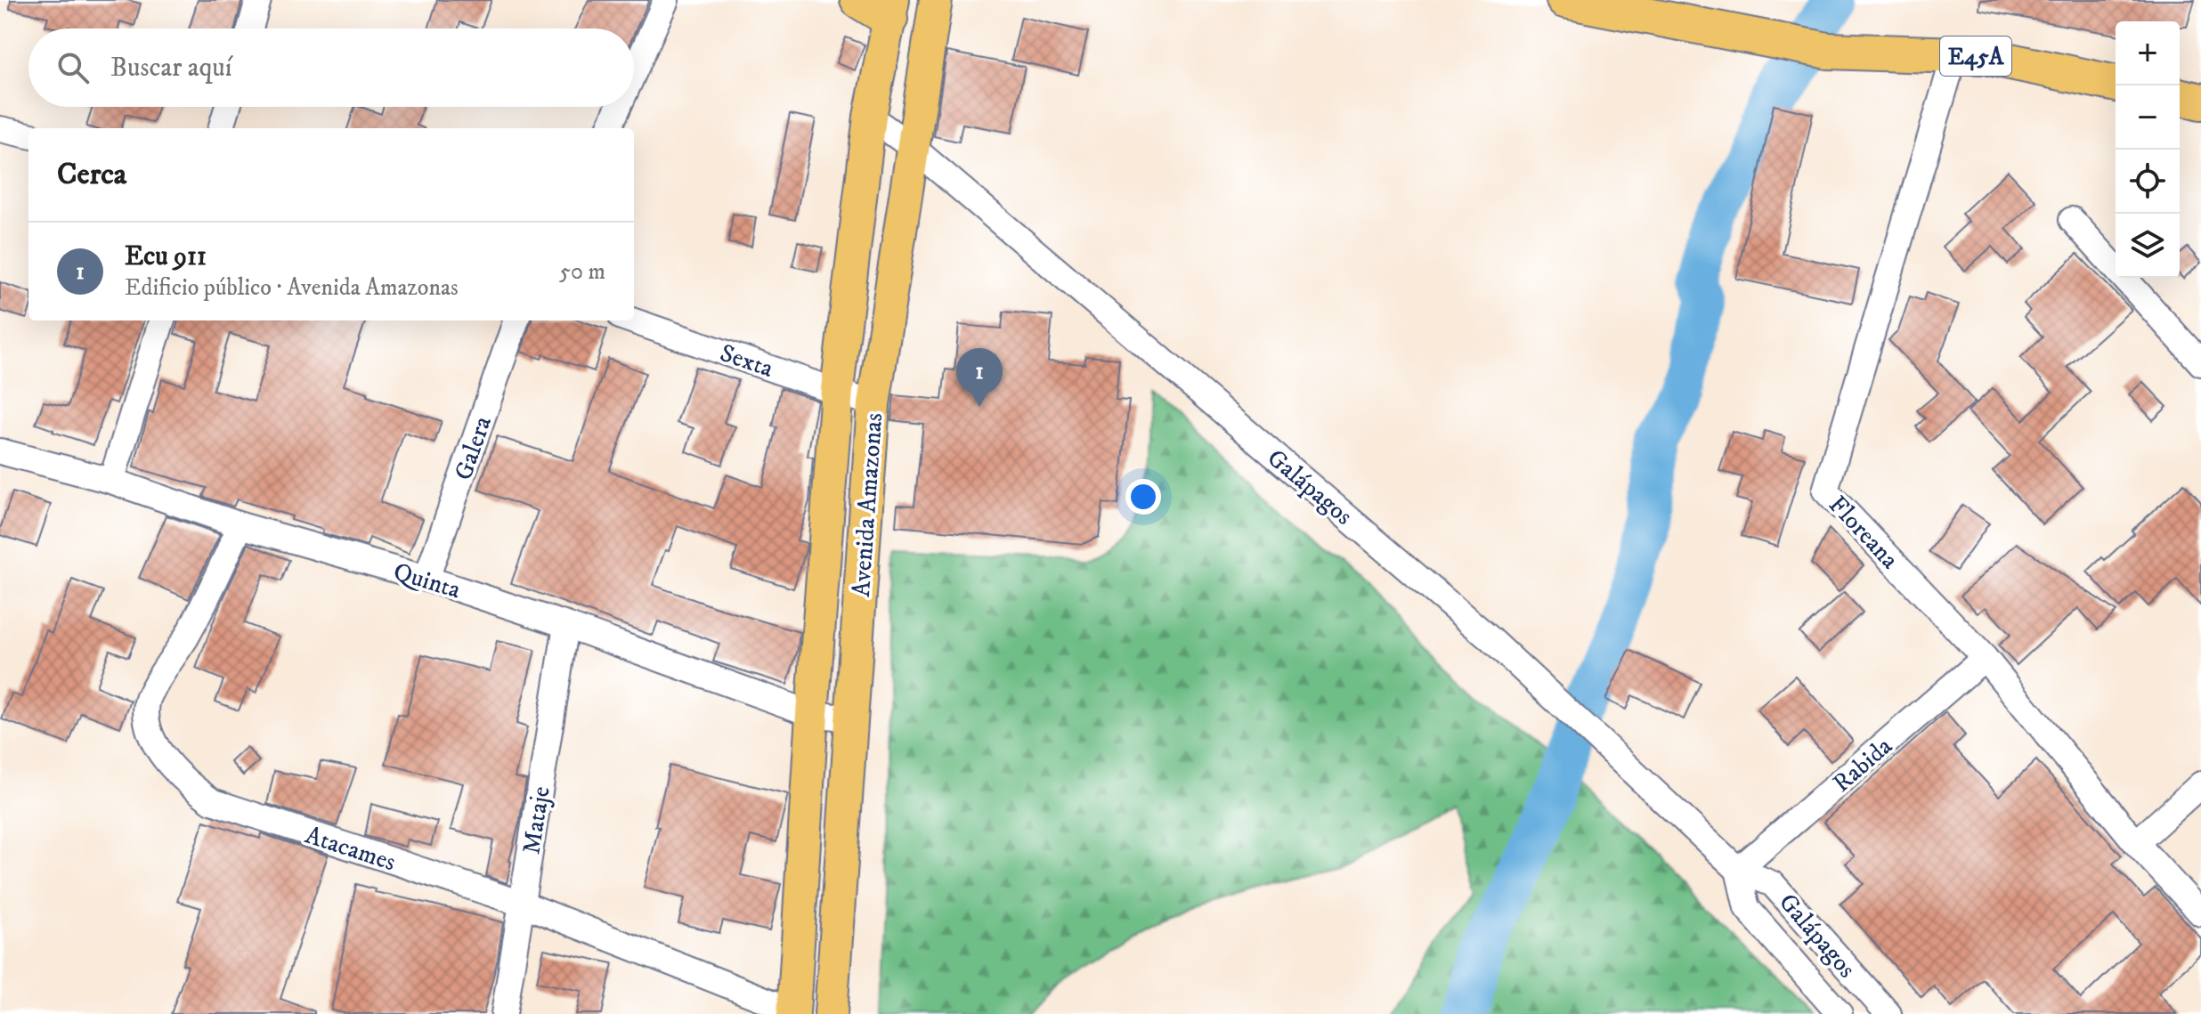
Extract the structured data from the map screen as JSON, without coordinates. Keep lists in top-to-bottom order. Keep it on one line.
{"streets":{"highway":["E45A"],"main road":["Avenida Amazonas"],"street":["Sexta","Galera","Galápagos","Floreana","Quinta","Rabida","Mataje","Atacames"]},"crossings":[["E45A","Floreana"],["Sexta","Avenida Amazonas"],["Galera","Quinta"],["Galápagos","Avenida Amazonas"],["Galápagos","Rabida"],["Avenida Amazonas","Quinta"],["Avenida Amazonas","Atacames"],["Floreana","Rabida"],["Quinta","Mataje"],["Quinta","Atacames"],["Mataje","Atacames"]],"page":{"map_buttons":["+","−"],"search":"Buscar aquí","heading":"Cerca","list":[{"mark":"1","name":"Ecu 911","note":"Edificio público · Avenida Amazonas","value":"50 m"}],"pins":"1"}}
